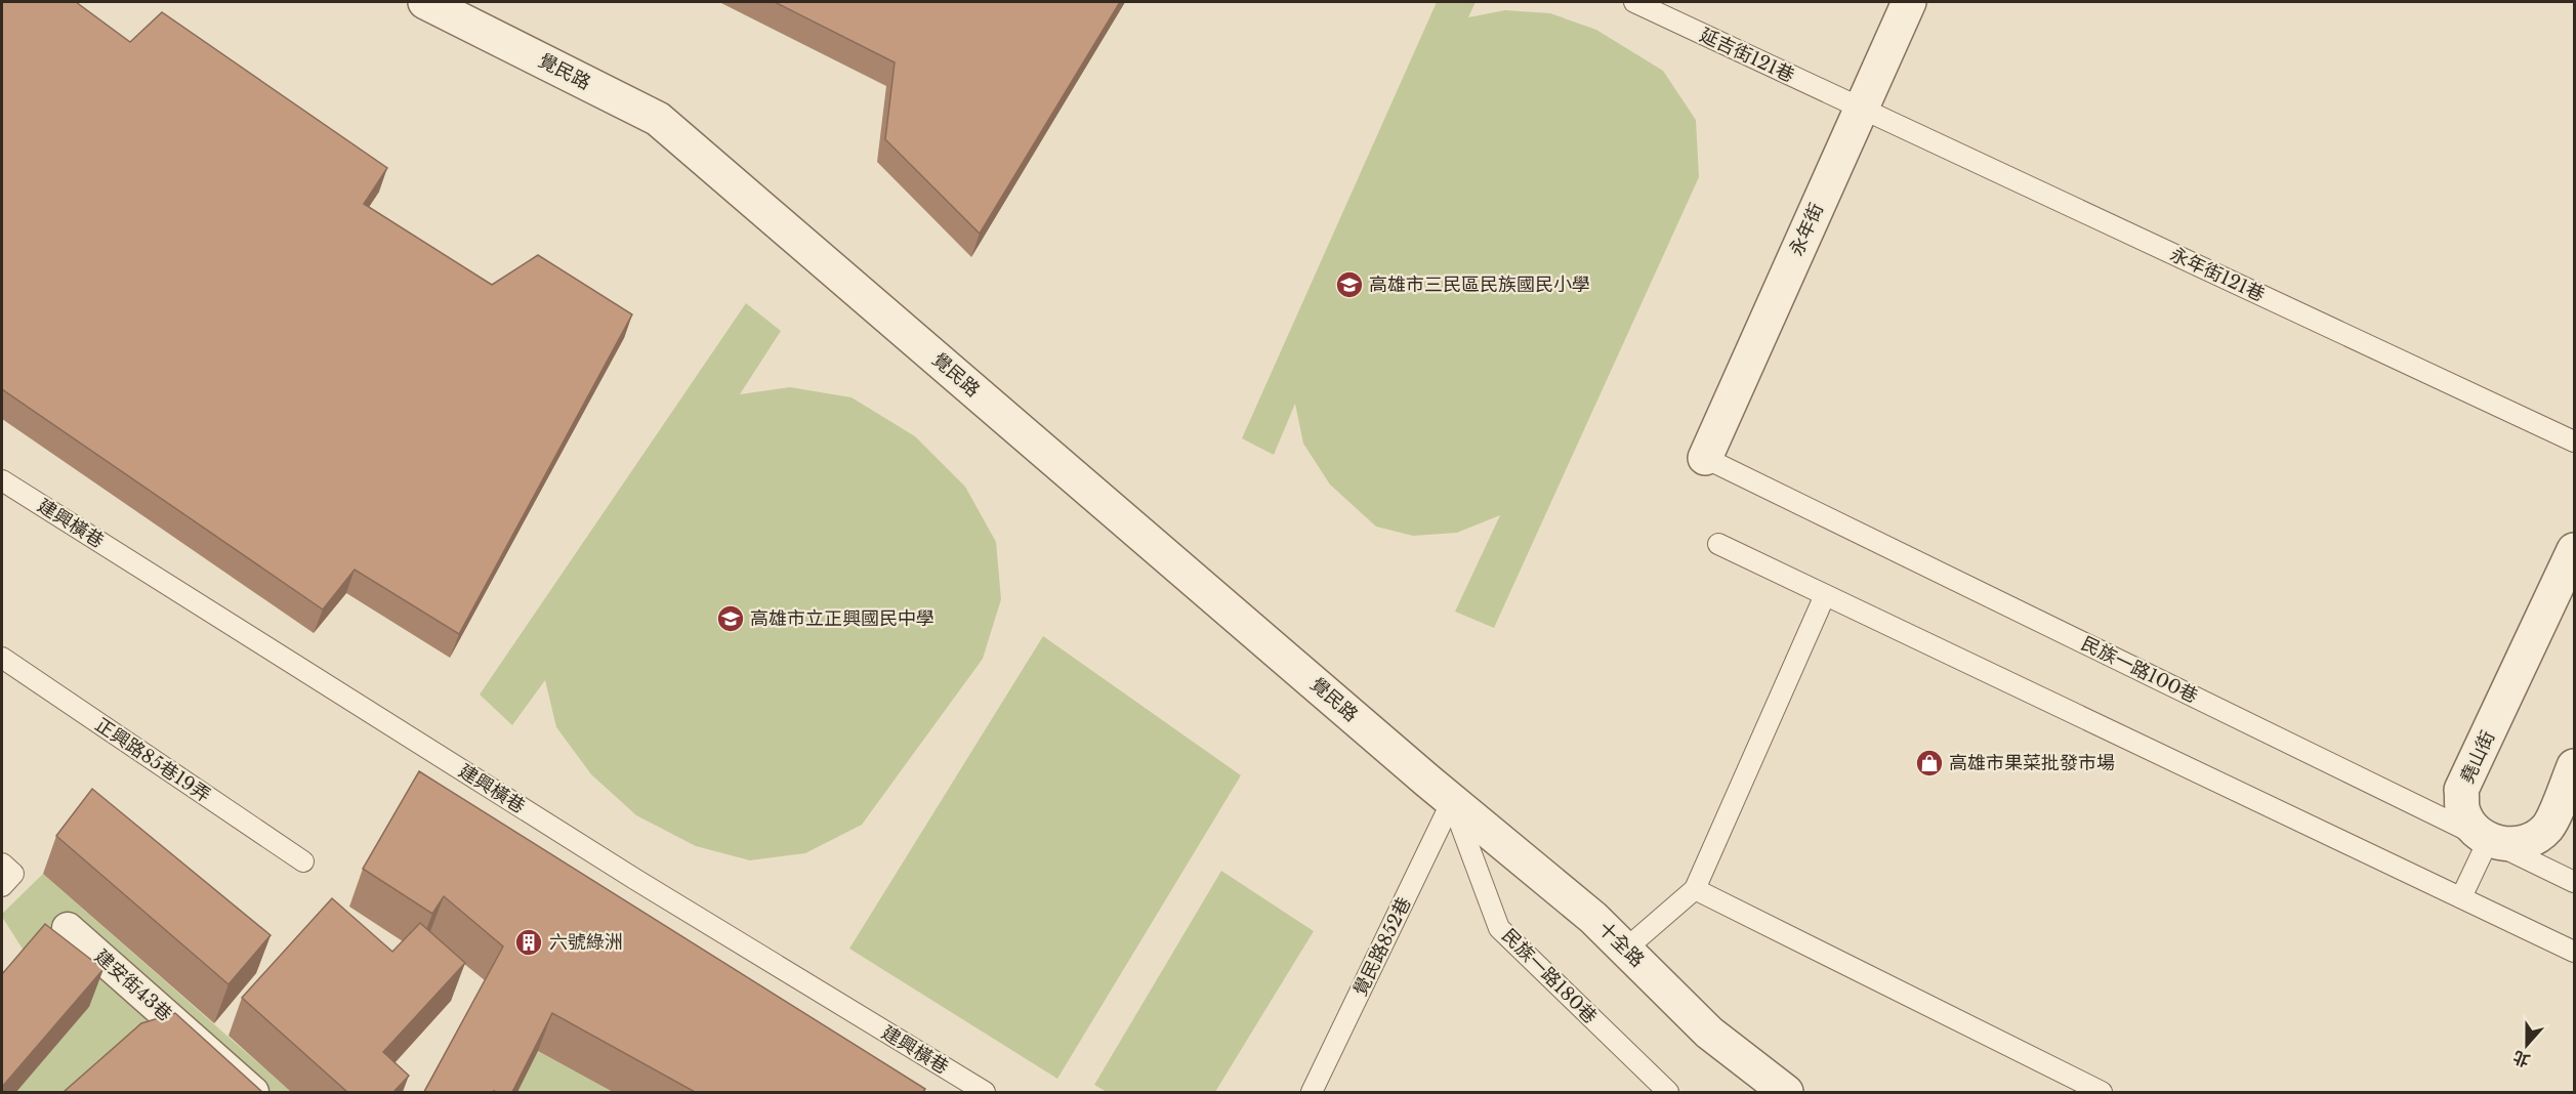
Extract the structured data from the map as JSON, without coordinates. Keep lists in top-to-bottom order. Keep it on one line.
{"streets":{"street":["覺民路","永年街","堯山街","十全路","建安街43巷"],"lane":["延吉街121巷","永年街121巷","建興橫巷","民族一路100巷","正興路85巷19弄","覺民路852巷","民族一路180巷"]},"crossings":[["延吉街121巷","永年街"],["延吉街121巷","永年街121巷"],["覺民路","十全路"],["覺民路","覺民路852巷"],["覺民路","民族一路180巷"],["永年街","永年街121巷"],["永年街","民族一路100巷"],["民族一路100巷","堯山街"],["十全路","覺民路852巷"],["十全路","民族一路180巷"],["覺民路852巷","民族一路180巷"]],"places":{"school or university":["高雄市三民區民族國民小學","高雄市立正興國民中學"],"shop":["高雄市果菜批發市場"],"building":["六號綠洲"]},"north":"bottom"}
